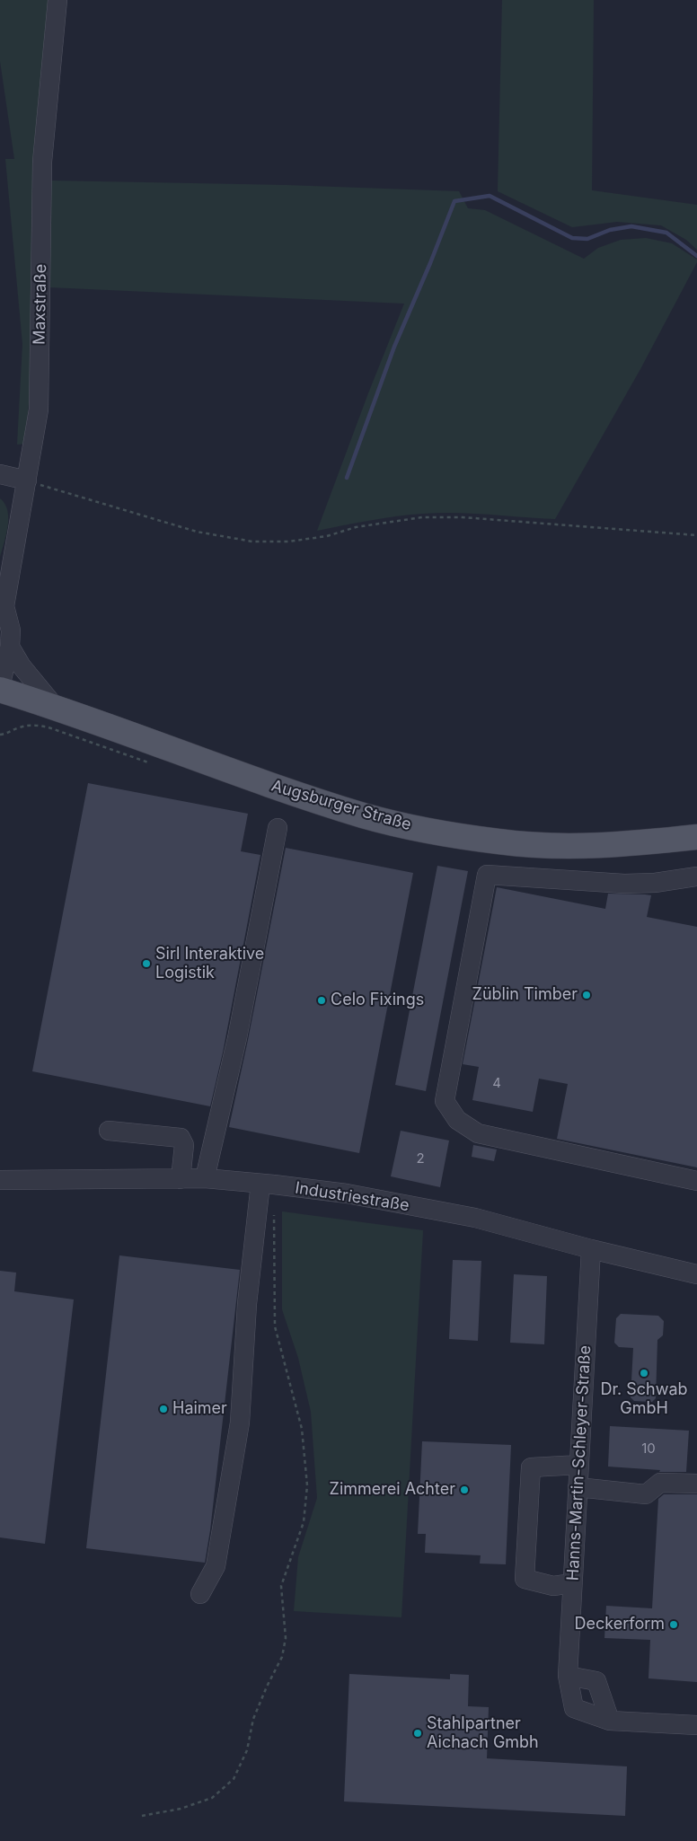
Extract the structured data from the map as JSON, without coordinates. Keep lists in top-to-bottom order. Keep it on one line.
{"streets":{"main road":["Augsburger Straße"],"street":["Maxstraße","Industriestraße","Hanns-Martin-Schleyer-Straße"]},"crossings":[["Industriestraße","Hanns-Martin-Schleyer-Straße"]],"places":["Sirl Interaktive Logistik","Züblin Timber","Celo Fixings","Dr. Schwab GmbH","Haimer","Zimmerei Achter","Deckerform","Stahlpartner Aichach Gmbh"],"house_numbers":["4","2","10"]}
